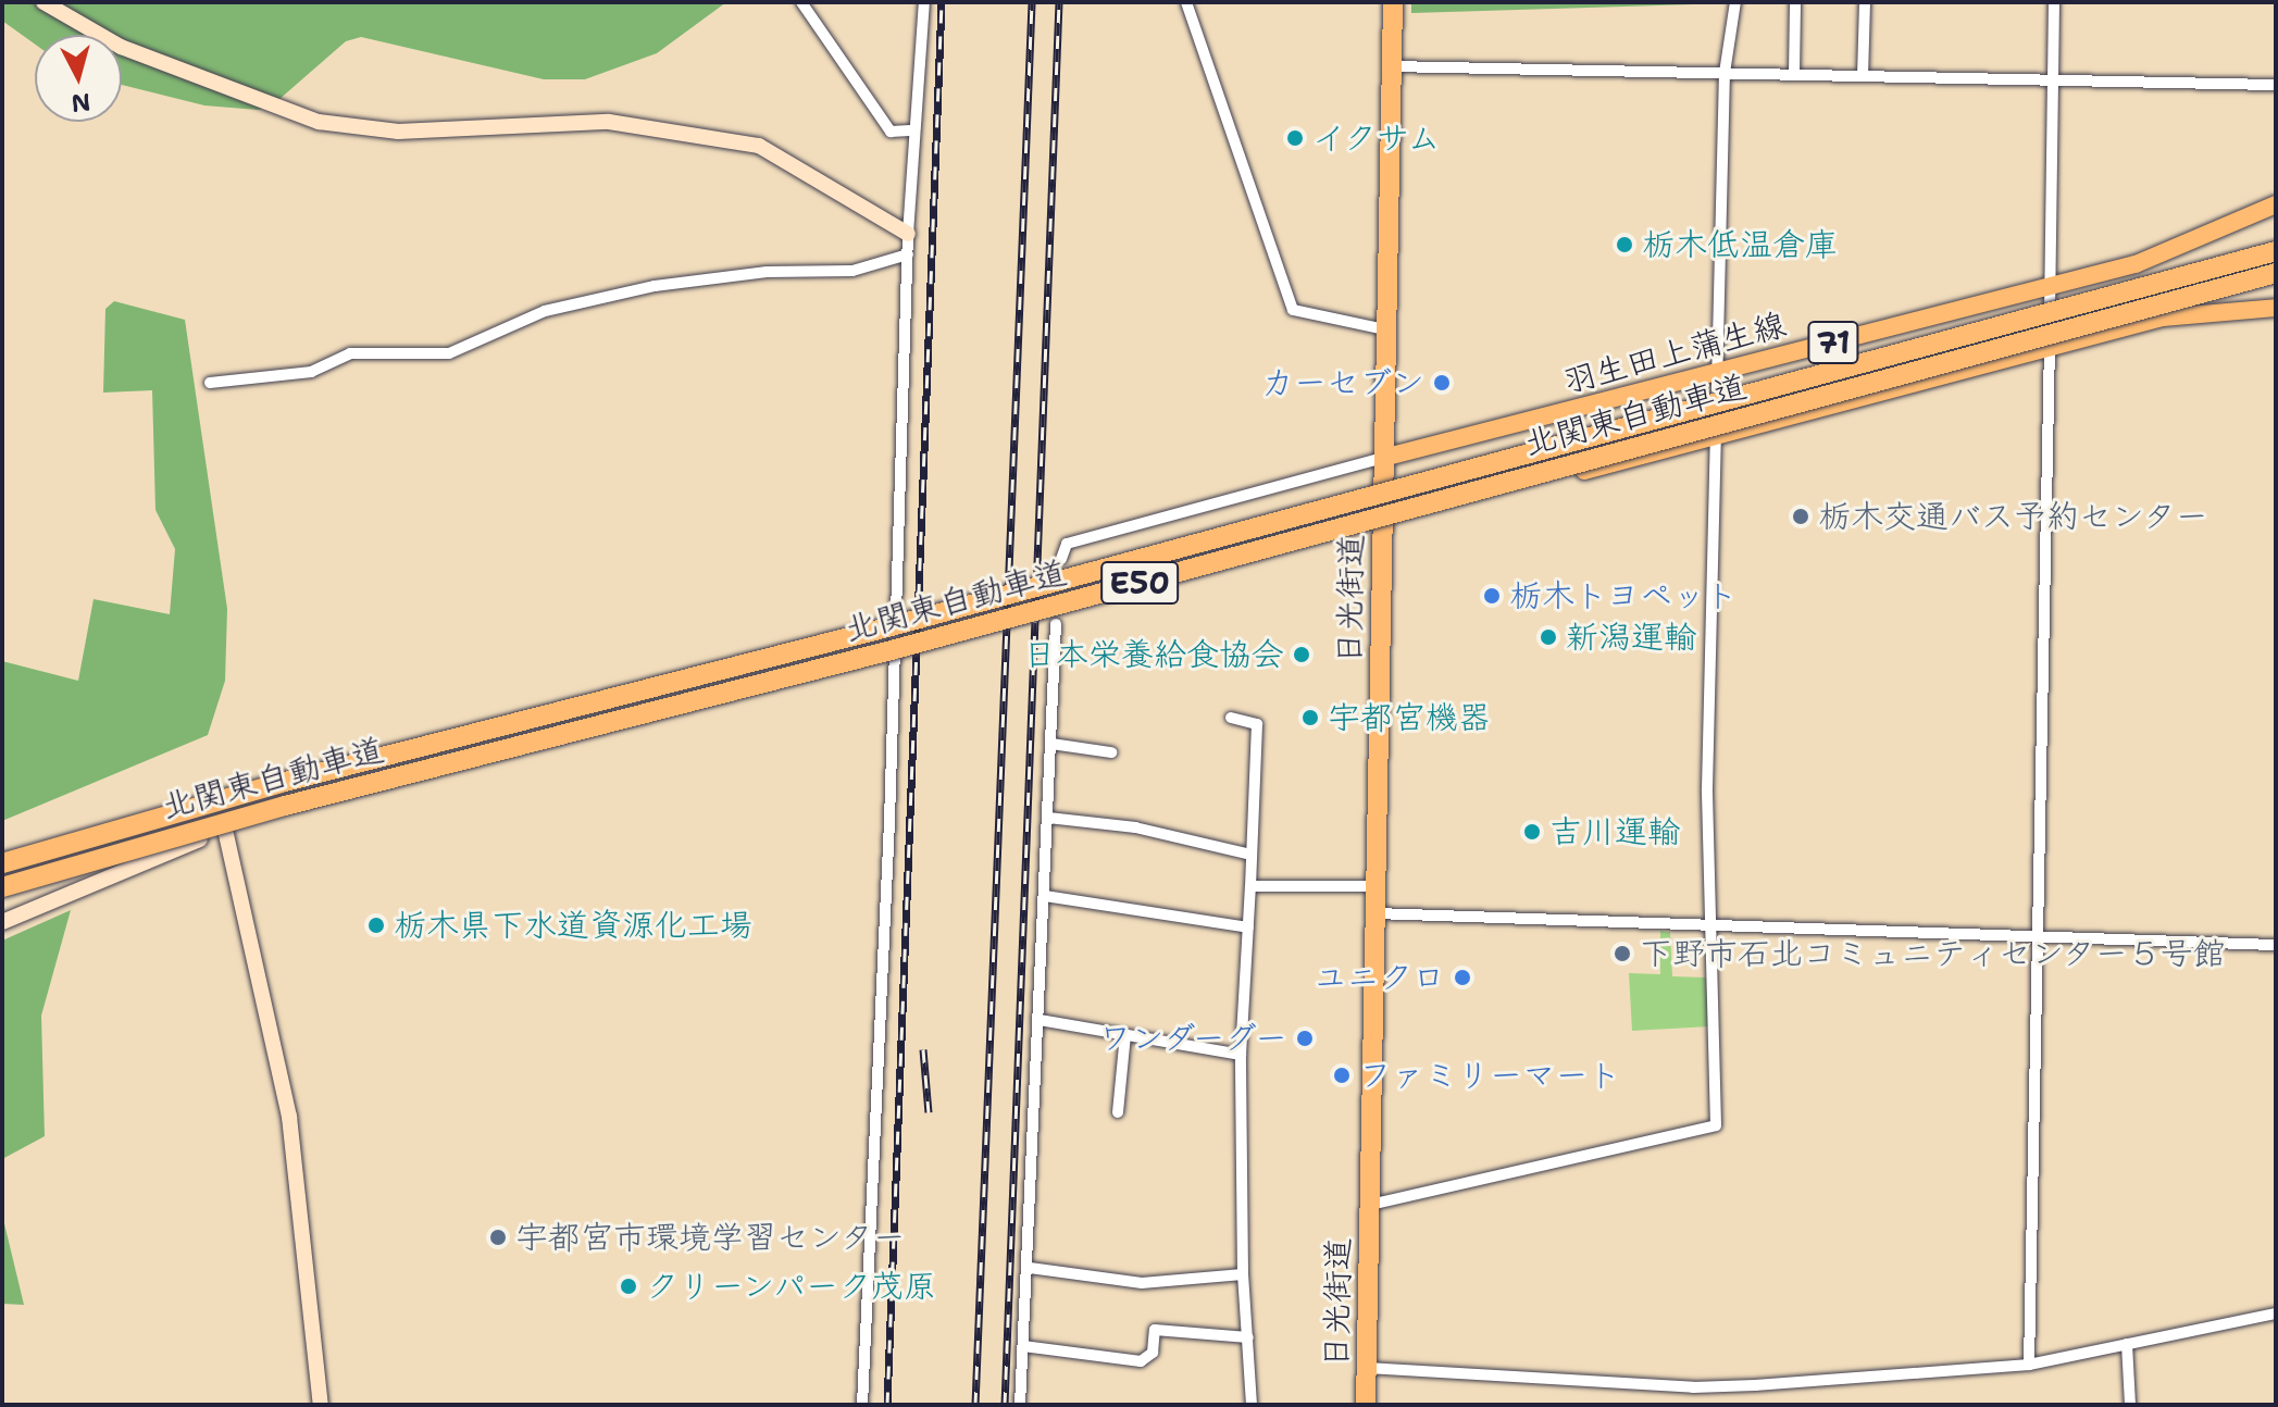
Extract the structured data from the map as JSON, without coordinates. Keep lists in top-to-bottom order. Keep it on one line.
{"streets":{"highway":["北関東自動車道","E50","日光街道"],"main road":["71","羽生田上蒲生線"]},"crossings":[["71","日光街道"],["羽生田上蒲生線","日光街道"]],"places":["イクサム","栃木低温倉庫","カーセブン","栃木交通バス予約センター","栃木トヨペット","新潟運輸","日本栄養給食協会","宇都宮機器","吉川運輸","栃木県下水道資源化工場","下野市石北コミュニティセンター５号館","ユニクロ","ワンダーグー","ファミリーマート","宇都宮市環境学習センター","クリーンパーク茂原"],"north":"bottom"}
